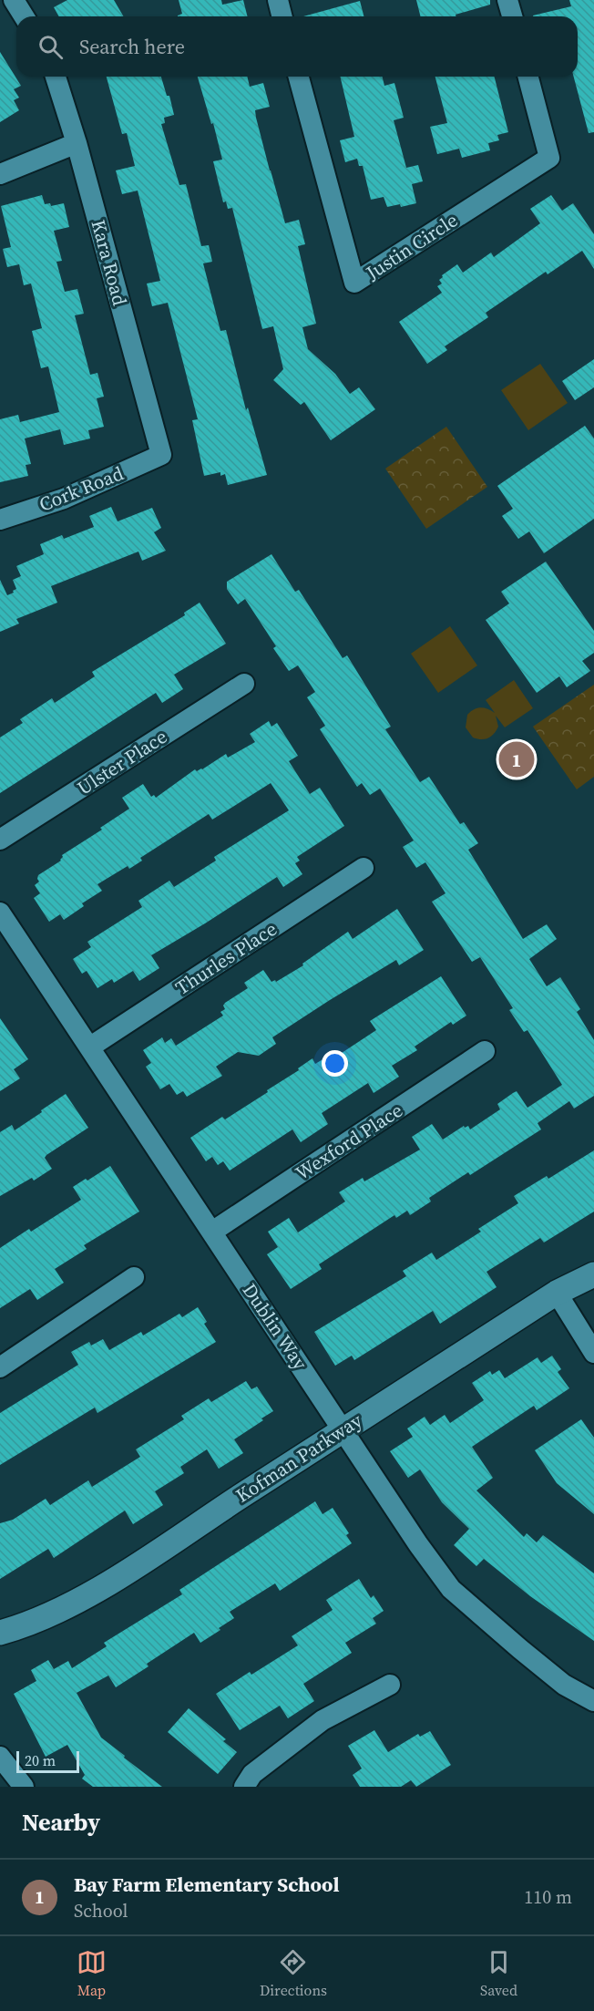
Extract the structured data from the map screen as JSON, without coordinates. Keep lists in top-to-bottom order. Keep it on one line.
{"streets":{"street":["Justin Circle","Kara Road","Cork Road","Ulster Place","Thurles Place","Wexford Place","Dublin Way","Kofman Parkway"]},"crossings":[["Kara Road","Cork Road"],["Thurles Place","Dublin Way"],["Wexford Place","Dublin Way"],["Dublin Way","Kofman Parkway"]],"scale_bar":"20 m","page":{"search":"Search here","pins":"1","scale":"20 m","heading":"Nearby","list":[{"mark":"1","name":"Bay Farm Elementary School","note":"School","value":"110 m"}],"nav":["Map","Directions","Saved"]}}
